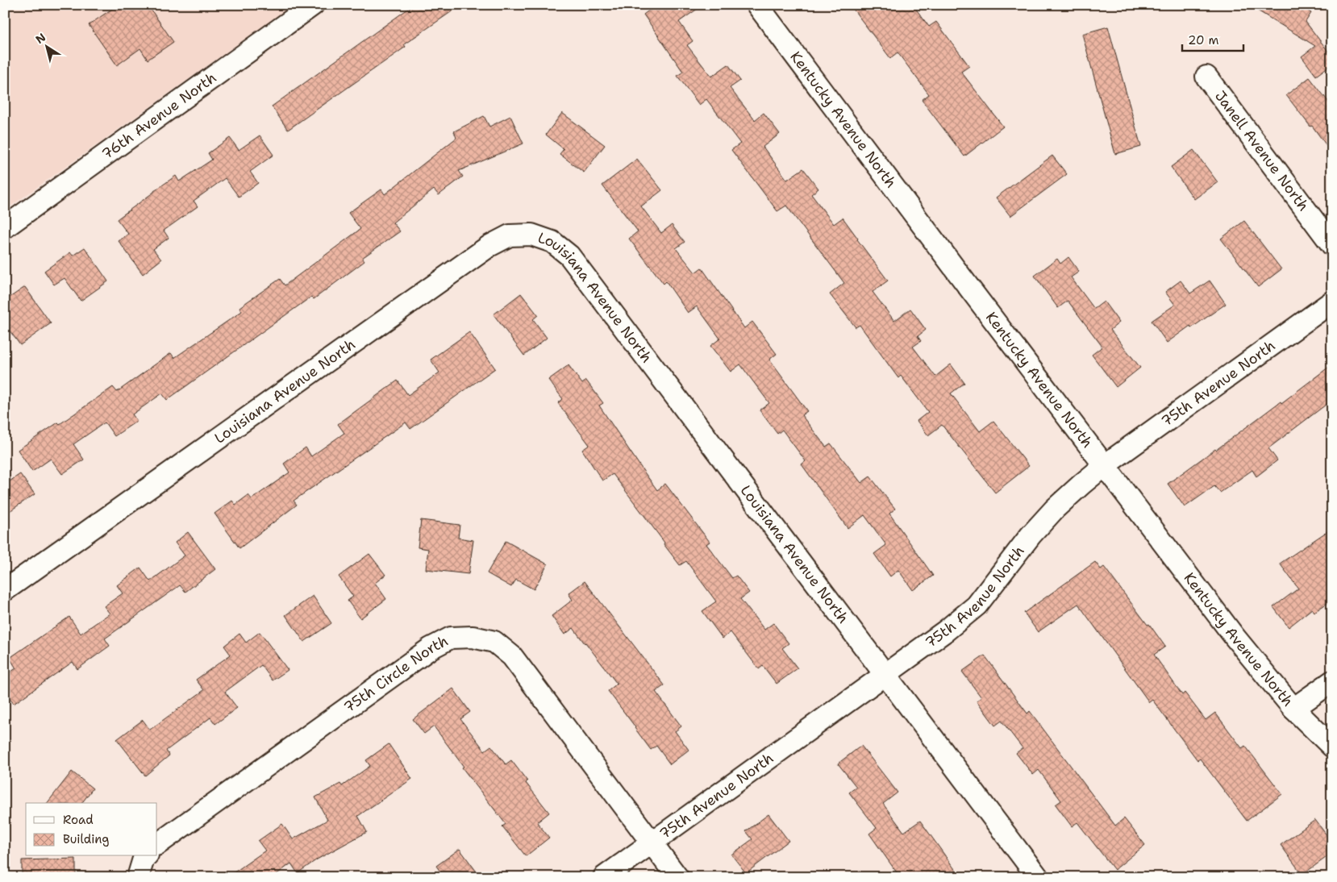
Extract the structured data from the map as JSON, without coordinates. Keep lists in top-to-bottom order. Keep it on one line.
{"streets":{"street":["76th Avenue North","Kentucky Avenue North","Janell Avenue North","Louisiana Avenue North","75th Avenue North","75th Circle North"]},"crossings":[["Kentucky Avenue North","75th Avenue North"],["Louisiana Avenue North","75th Avenue North"],["75th Avenue North","75th Circle North"]],"legend":["Road","Building"],"scale_bar":"20 m","north":"top left"}
